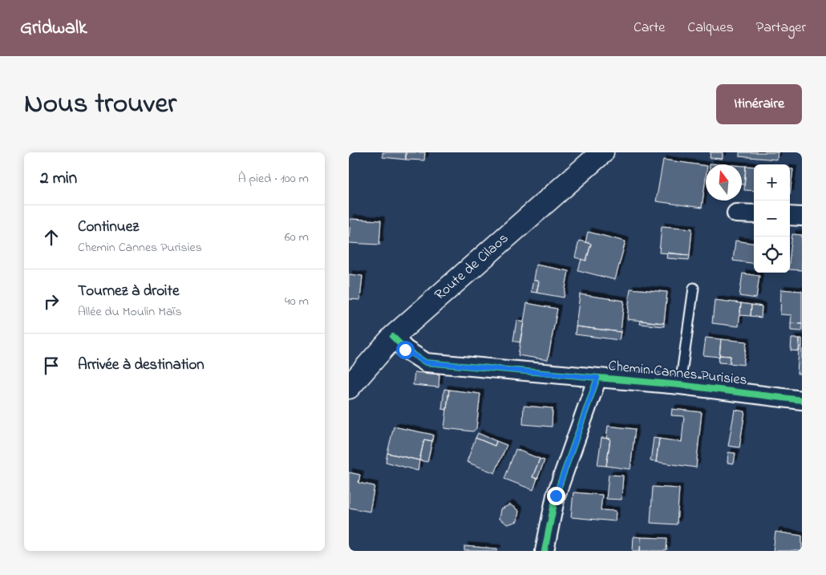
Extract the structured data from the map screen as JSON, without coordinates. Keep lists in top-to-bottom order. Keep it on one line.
{"streets":{"main road":["Route de Cilaos"],"street":["Chemin Cannes Purisies"]},"crossings":[["Route de Cilaos","Chemin Cannes Purisies"]],"north":"top","page":{"header":"Gridwalk","nav":["Carte","Calques","Partager"],"title":"Nous trouver","buttons":"Itinéraire","heading":["2 min","À pied · 100 m"],"map_buttons":["+","−"],"list":[["Continuez","Chemin Cannes Purisies","60 m"],["Tournez à droite","Allée du Moulin Maïs","40 m"],"Arrivée à destination"]}}
